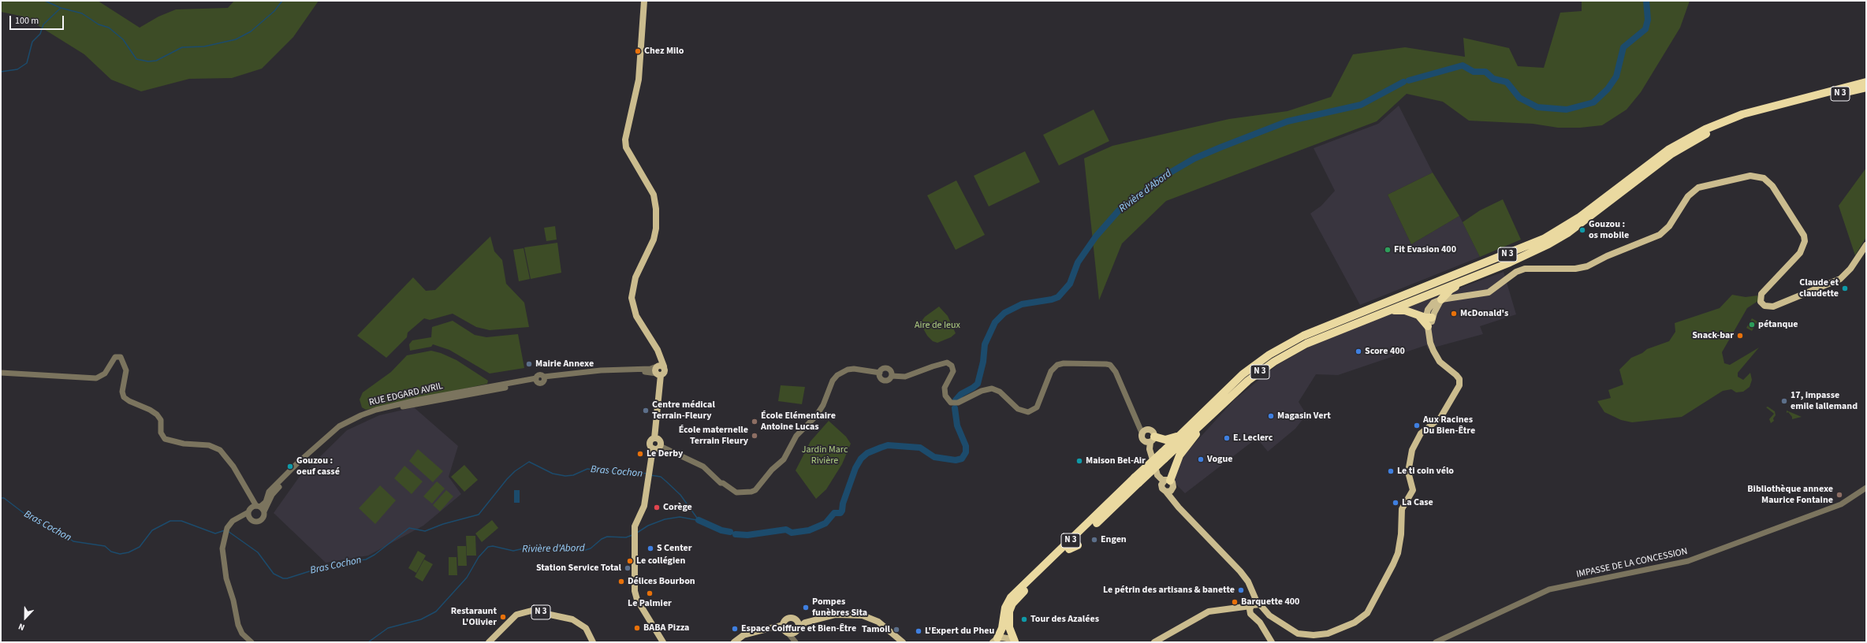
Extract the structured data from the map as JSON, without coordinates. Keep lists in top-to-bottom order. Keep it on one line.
{"streets":{"highway":["N 3"],"street":["RUE EDGARD AVRIL","IMPASSE DE LA CONCESSION"]},"water":["Rivière d'Abord","Bras Cochon"],"parks":["Aire de Ieux","Jardin Marc Rivière"],"places":["Chez Milo","Gouzou : os mobile","Fit Evasion 400","Claude et claudette","McDonald's","pétanque","Snack-bar","Score 400","Mairie Annexe","17, impasse emile lallemand","Centre médical Terrain-Fleury","Magasin Vert","École Elémentaire Antoine Lucas","Aux Racines Du Bien-Être","École maternelle Terrain Fleury","E. Leclerc","Le Derby","Vogue","Maison Bel-Air","Gouzou : oeuf cassé","Le ti coin vélo","Bibliothèque annexe Maurice Fontaine","La Case","Corège","Engen","S Center","Le collégien","Station Service Total","Délices Bourbon","Le pétrin des artisans & banette","Le Palmier","Barquette 400","Pompes funèbres Sita","Restaraunt L'Olivier","Tour des Azalées","BABA Pizza","Espace Coiffure et Bien-Être","Tamoil","L'Expert du Pheu"],"scale_bar":"100 m","north":"bottom"}
